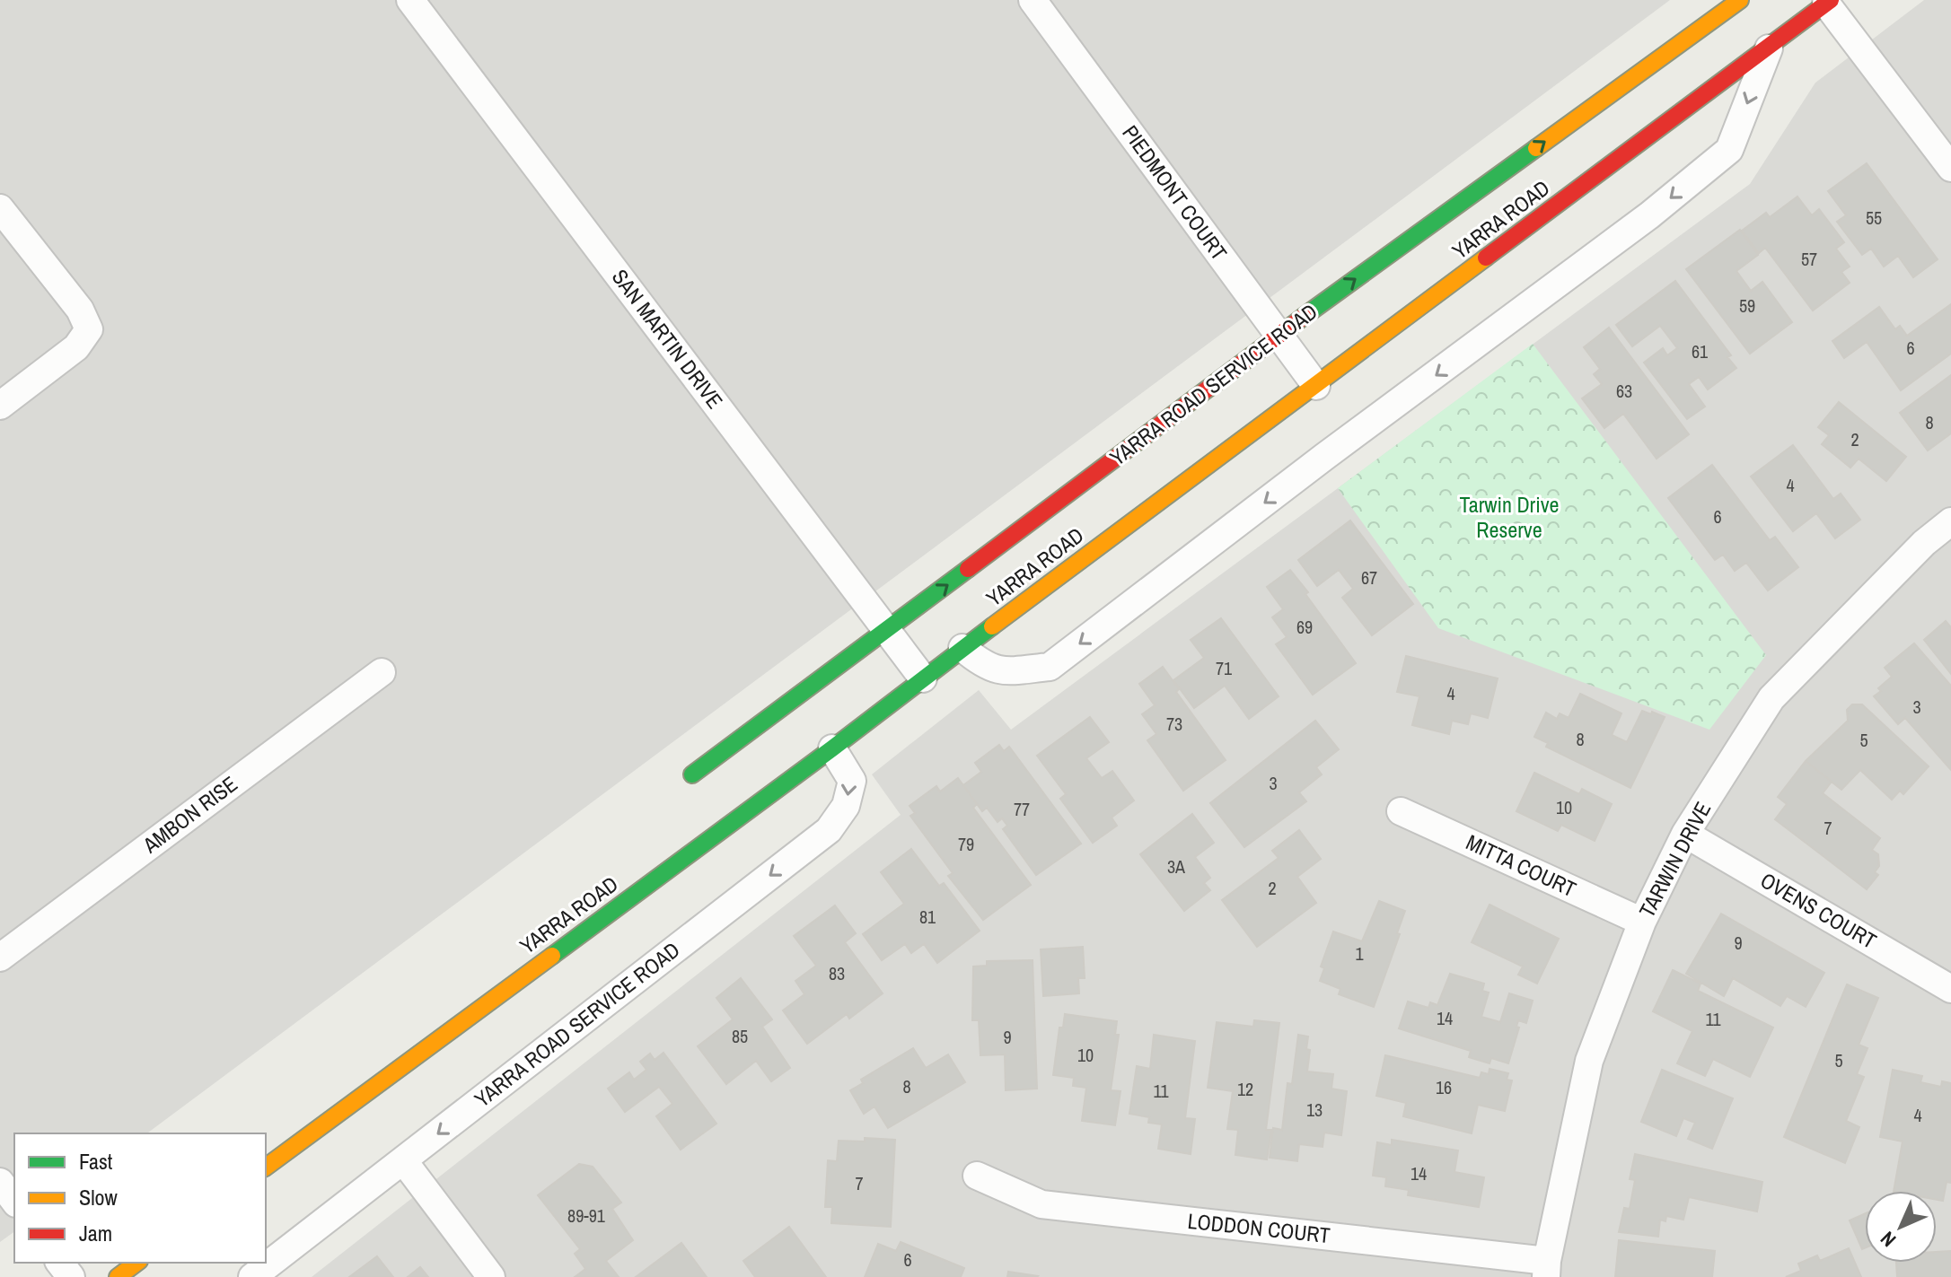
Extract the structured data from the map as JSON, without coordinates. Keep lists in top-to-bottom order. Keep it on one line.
{"streets":{"main road":["YARRA ROAD","YARRA ROAD SERVICE ROAD"],"street":["PIEDMONT COURT","SAN MARTIN DRIVE","AMBON RISE","TARWIN DRIVE","MITTA COURT","OVENS COURT","LODDON COURT"]},"crossings":[["PIEDMONT COURT","YARRA ROAD"],["PIEDMONT COURT","YARRA ROAD SERVICE ROAD"],["YARRA ROAD","SAN MARTIN DRIVE"],["YARRA ROAD","YARRA ROAD SERVICE ROAD"],["SAN MARTIN DRIVE","YARRA ROAD SERVICE ROAD"],["TARWIN DRIVE","MITTA COURT"],["TARWIN DRIVE","OVENS COURT"],["TARWIN DRIVE","LODDON COURT"]],"parks":["Tarwin Drive Reserve"],"house_numbers":["55","57","59","6","61","63","8","2","4","6","67","69","71","4","3","73","8","5","3","10","77","7","79","3A","2","81","9","1","83","14","11","85","9","10","5","8","16","12","11","13","4","14","7","89-91","6"],"legend":["Fast","Slow","Jam"],"north":"bottom left"}
